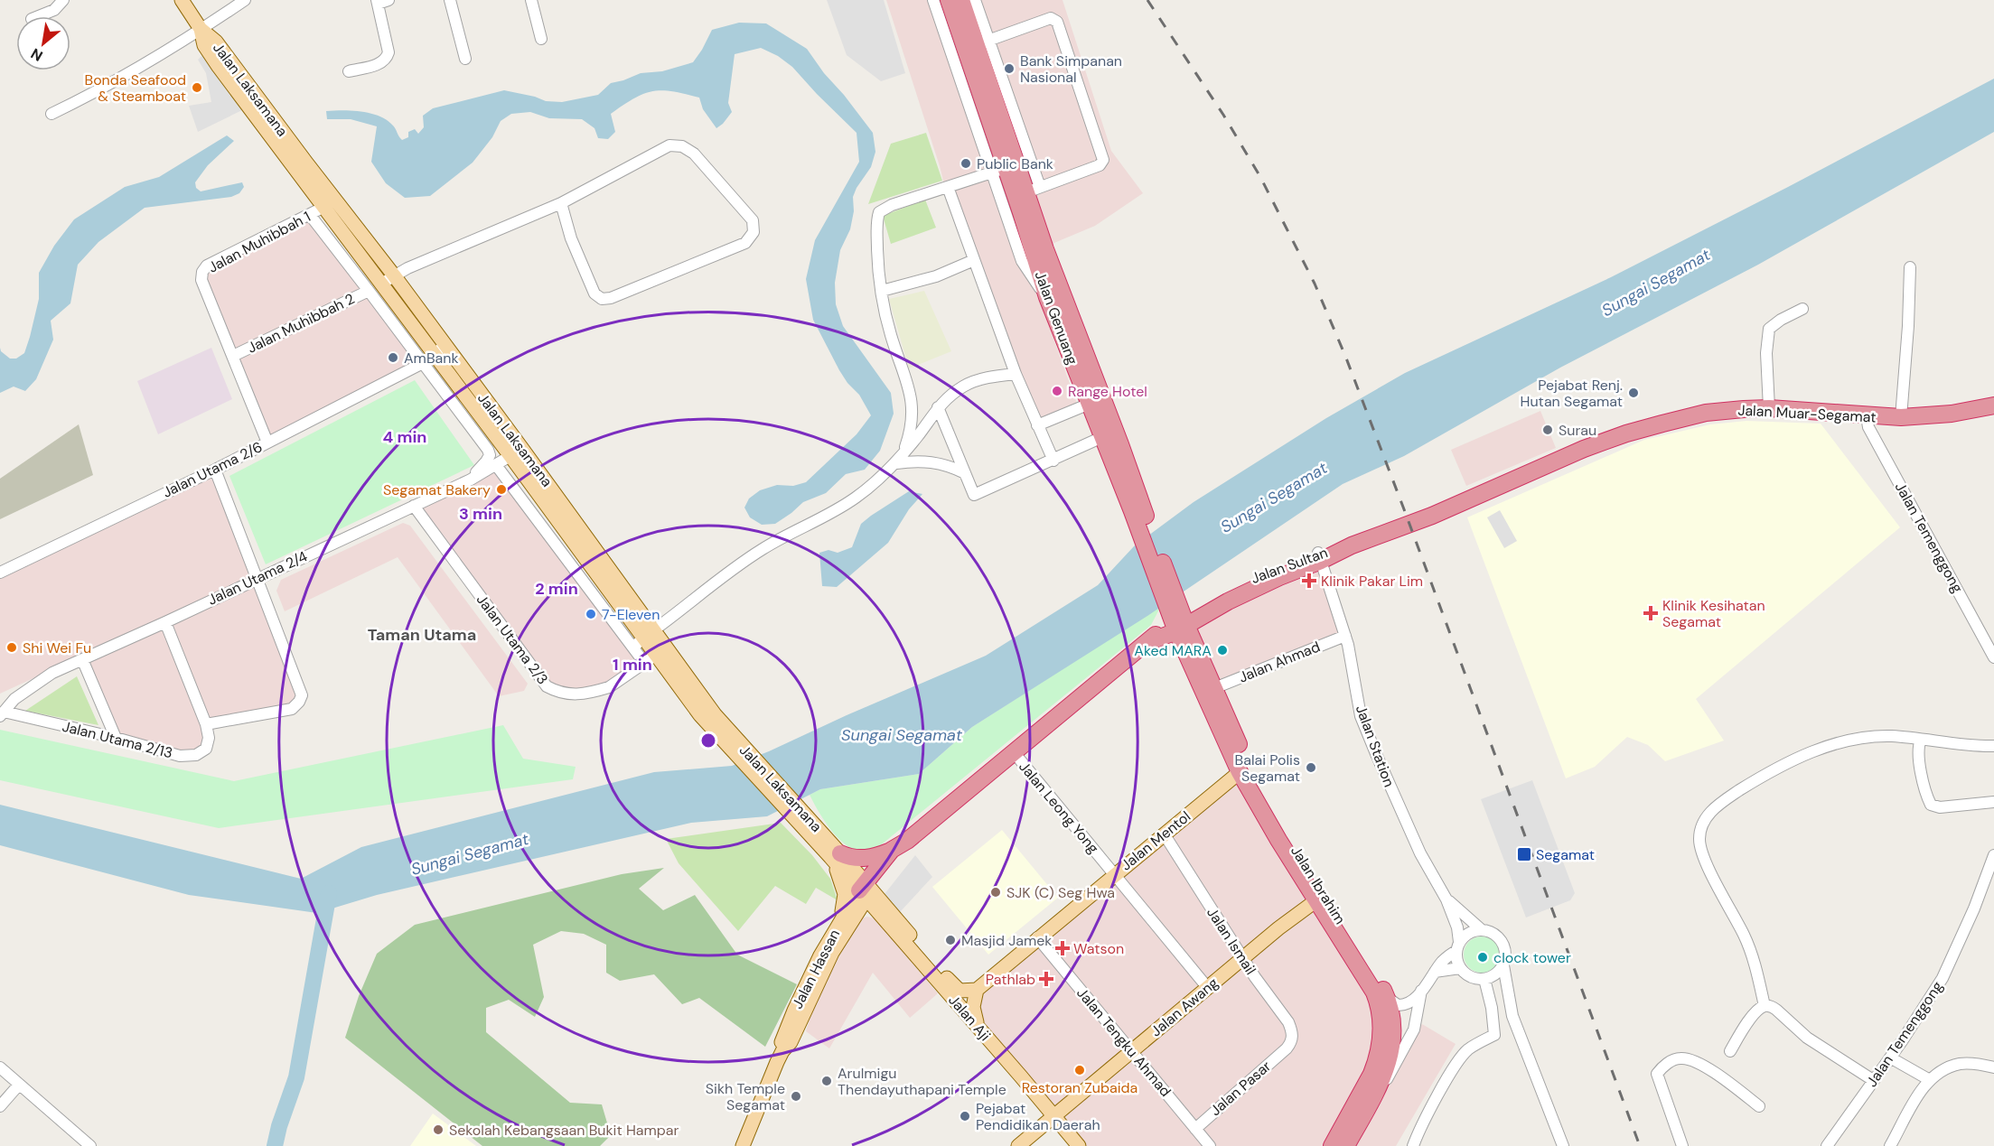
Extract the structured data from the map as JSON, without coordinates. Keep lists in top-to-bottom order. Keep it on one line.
{"streets":{"highway":["Jalan Genuang","Jalan Muar-Segamat","Jalan Sultan","Jalan Ibrahim"],"main road":["Jalan Laksamana","Jalan Mentol","Jalan Hassan","Jalan Awang","Jalan Aji"],"street":["Jalan Muhibbah 1","Jalan Muhibbah 2","Jalan Utama 2/6","Jalan Temenggong","Jalan Utama 2/4","Jalan Utama 2/3","Jalan Ahmad","Jalan Utama 2/13","Jalan Station","Jalan Leong Yong","Jalan Ismail","Jalan Tengku Ahmad","Jalan Pasar"]},"crossings":[["Jalan Laksamana","Jalan Muhibbah 1"],["Jalan Laksamana","Jalan Utama 2/6"],["Jalan Laksamana","Jalan Sultan"],["Jalan Laksamana","Jalan Utama 2/4"],["Jalan Laksamana","Jalan Utama 2/3"],["Jalan Laksamana","Jalan Hassan"],["Jalan Laksamana","Jalan Aji"],["Jalan Muhibbah 1","Jalan Muhibbah 2"],["Jalan Muhibbah 1","Jalan Utama 2/6"],["Jalan Genuang","Jalan Sultan"],["Jalan Genuang","Jalan Ibrahim"],["Jalan Muar-Segamat","Jalan Temenggong"],["Jalan Muar-Segamat","Jalan Sultan"],["Jalan Sultan","Jalan Station"],["Jalan Sultan","Jalan Leong Yong"],["Jalan Sultan","Jalan Ibrahim"],["Jalan Sultan","Jalan Hassan"],["Jalan Sultan","Jalan Aji"],["Jalan Utama 2/4","Jalan Utama 2/3"],["Jalan Utama 2/4","Jalan Utama 2/13"],["Jalan Ahmad","Jalan Station"],["Jalan Ahmad","Jalan Ibrahim"],["Jalan Leong Yong","Jalan Mentol"],["Jalan Leong Yong","Jalan Awang"],["Jalan Mentol","Jalan Ibrahim"],["Jalan Mentol","Jalan Ismail"],["Jalan Mentol","Jalan Aji"],["Jalan Mentol","Jalan Tengku Ahmad"],["Jalan Ibrahim","Jalan Awang"],["Jalan Ismail","Jalan Awang"],["Jalan Ismail","Jalan Pasar"],["Jalan Hassan","Jalan Aji"],["Jalan Awang","Jalan Aji"],["Jalan Awang","Jalan Tengku Ahmad"],["Jalan Tengku Ahmad","Jalan Pasar"]],"districts":["Taman Utama"],"water":["Sungai Segamat"],"places":{"other":["Bank Simpanan Nasional","Bonda Seafood & Steamboat","Public Bank","AmBank","Range Hotel","Pejabat Renj. Hutan Segamat","Surau","Segamat Bakery","7-Eleven","Shi Wei Fu","Aked MARA","Balai Polis Segamat","SJK (C) Seg Hwa","Masjid Jamek","clock tower","Restoran Zubaida","Arulmigu Thendayuthapani Temple","Sikh Temple Segamat","Pejabat Pendidikan Daerah","Sekolah Kebangsaan Bukit Hampar"],"health":["Klinik Pakar Lim","Klinik Kesihatan Segamat","Watson","Pathlab"],"transit":["Segamat"]},"north":"bottom left","rings":["4 min","3 min","2 min","1 min"]}
